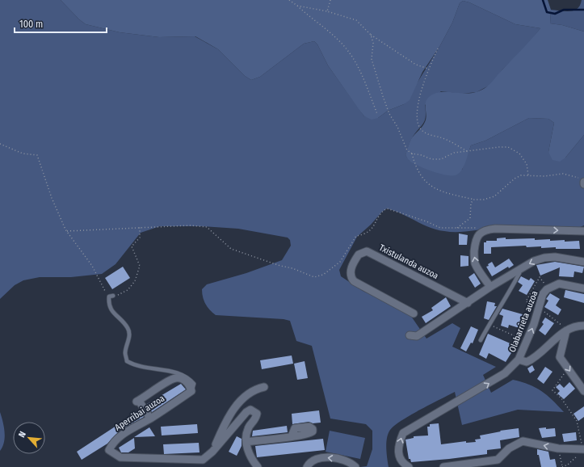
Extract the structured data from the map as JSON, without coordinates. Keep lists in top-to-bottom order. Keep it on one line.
{"streets":{"street":["Txistulanda auzoa","Olabarrieta auzoa","Aperribai auzoa"]},"scale_bar":"100 m","north":"top left"}
